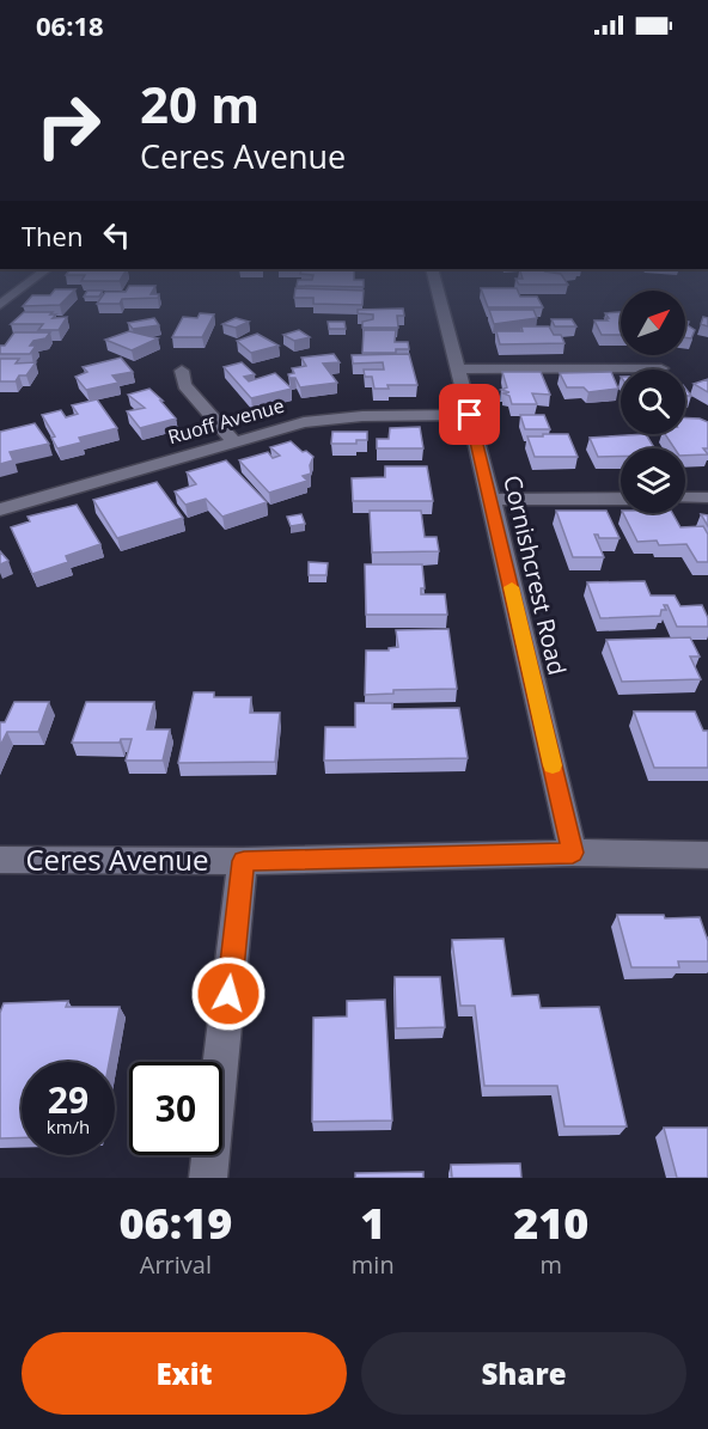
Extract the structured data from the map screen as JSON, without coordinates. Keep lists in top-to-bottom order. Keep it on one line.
{"streets":{"street":["Ruoff Avenue","Cornishcrest Road","Ceres Avenue"]},"crossings":[["Ruoff Avenue","Cornishcrest Road"],["Cornishcrest Road","Ceres Avenue"]],"north":"top right","page":{"status":"06:18","turn":["20 m","Ceres Avenue"],"then":"Then","speed":"29 km/h","limit":"30","eta":["06:19","Arrival","1","min","210","m"],"buttons":["Exit","Share"]}}
